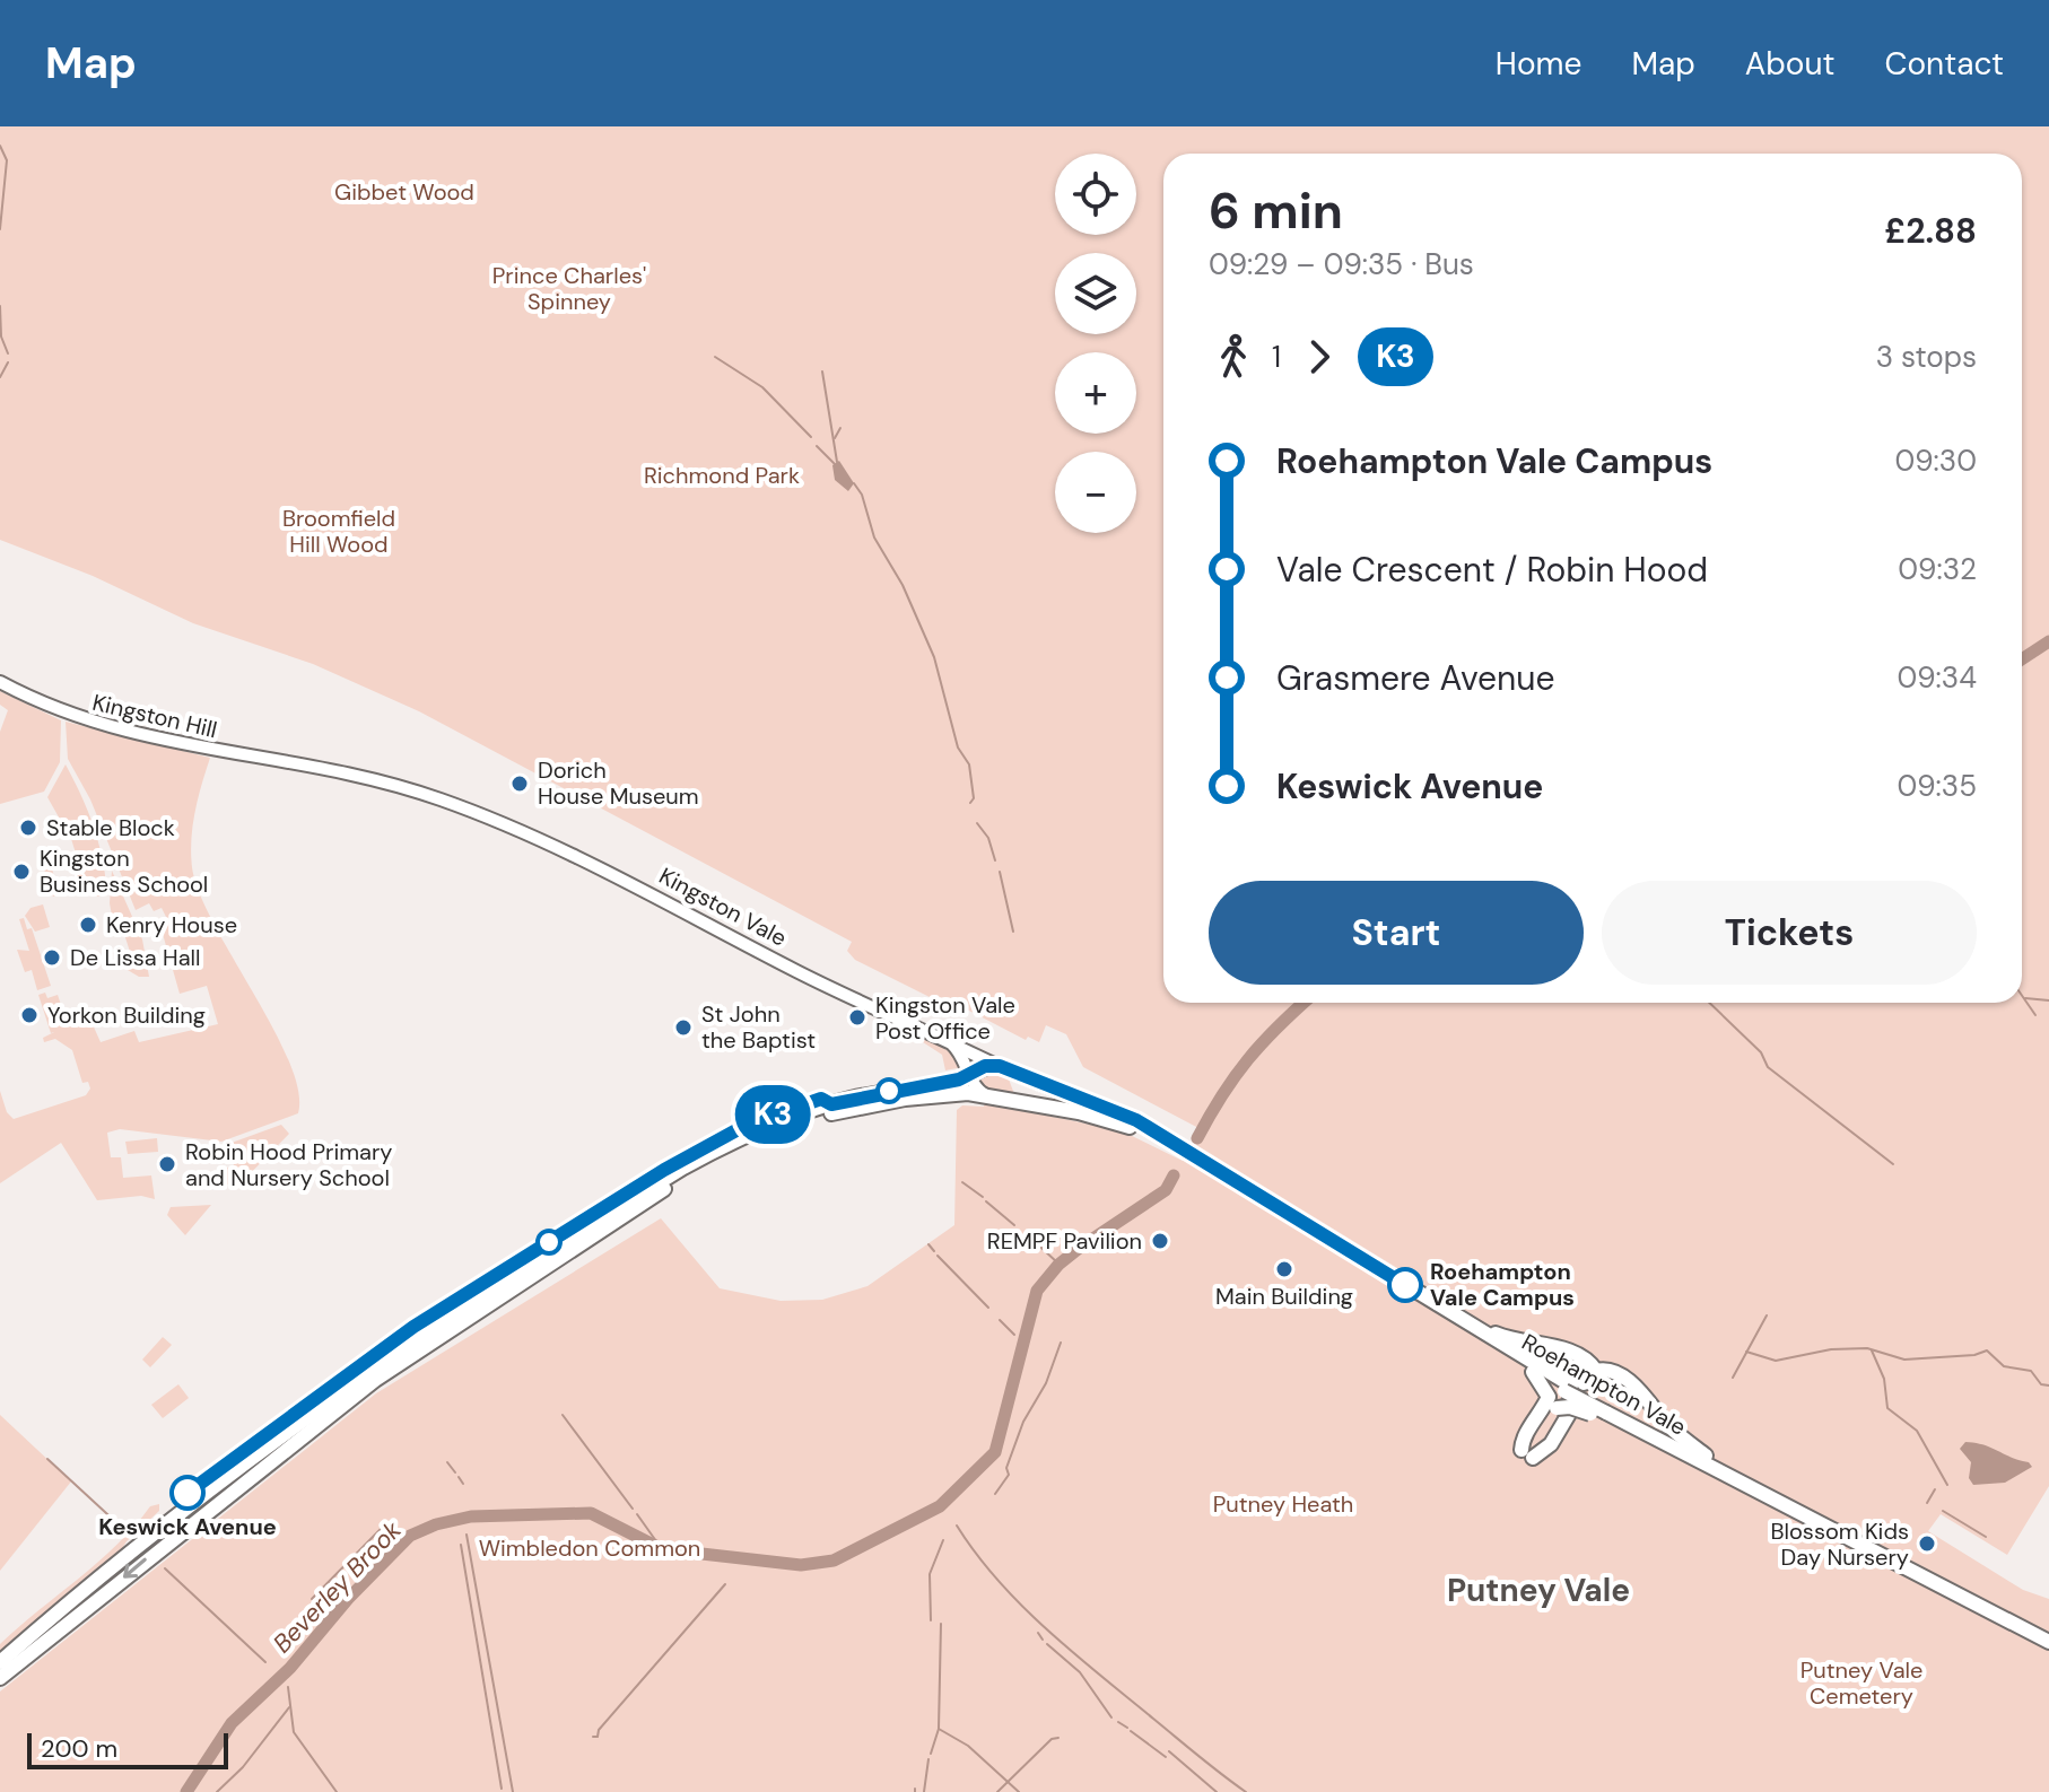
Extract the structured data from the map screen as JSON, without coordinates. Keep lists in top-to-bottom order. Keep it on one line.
{"streets":{"highway":["Roehampton Vale"],"main road":["Kingston Hill","Kingston Vale"]},"crossings":[["Kingston Hill","Kingston Vale"]],"districts":["Putney Vale"],"water":["Beverley Brook"],"parks":["Gibbet Wood","Prince Charles' Spinney","Richmond Park","Broomfield Hill Wood","Putney Heath","Wimbledon Common","Putney Vale Cemetery"],"places":["Dorich House Museum","Stable Block","Kingston Business School","Kenry House","De Lissa Hall","Yorkon Building","Kingston Vale Post Office","St John the Baptist","Robin Hood Primary and Nursery School","REMPF Pavilion","Main Building","Roehampton Vale Campus","Keswick Avenue","Blossom Kids Day Nursery"],"lines":["bus line K3"],"scale_bar":"200 m","page":{"header":"Map","nav":["Home","Map","About","Contact"],"on_map":"K3","map_buttons":["+","−"],"heading":["6 min","09:29 – 09:35 · Bus","£2.88"],"legs":["1","K3","3 stops"],"list":[{"name":"Roehampton Vale Campus","value":"09:30"},{"name":"Vale Crescent / Robin Hood","value":"09:32"},{"name":"Grasmere Avenue","value":"09:34"},{"name":"Keswick Avenue","value":"09:35"}],"buttons":["Start","Tickets"],"scale":"200 m"}}
